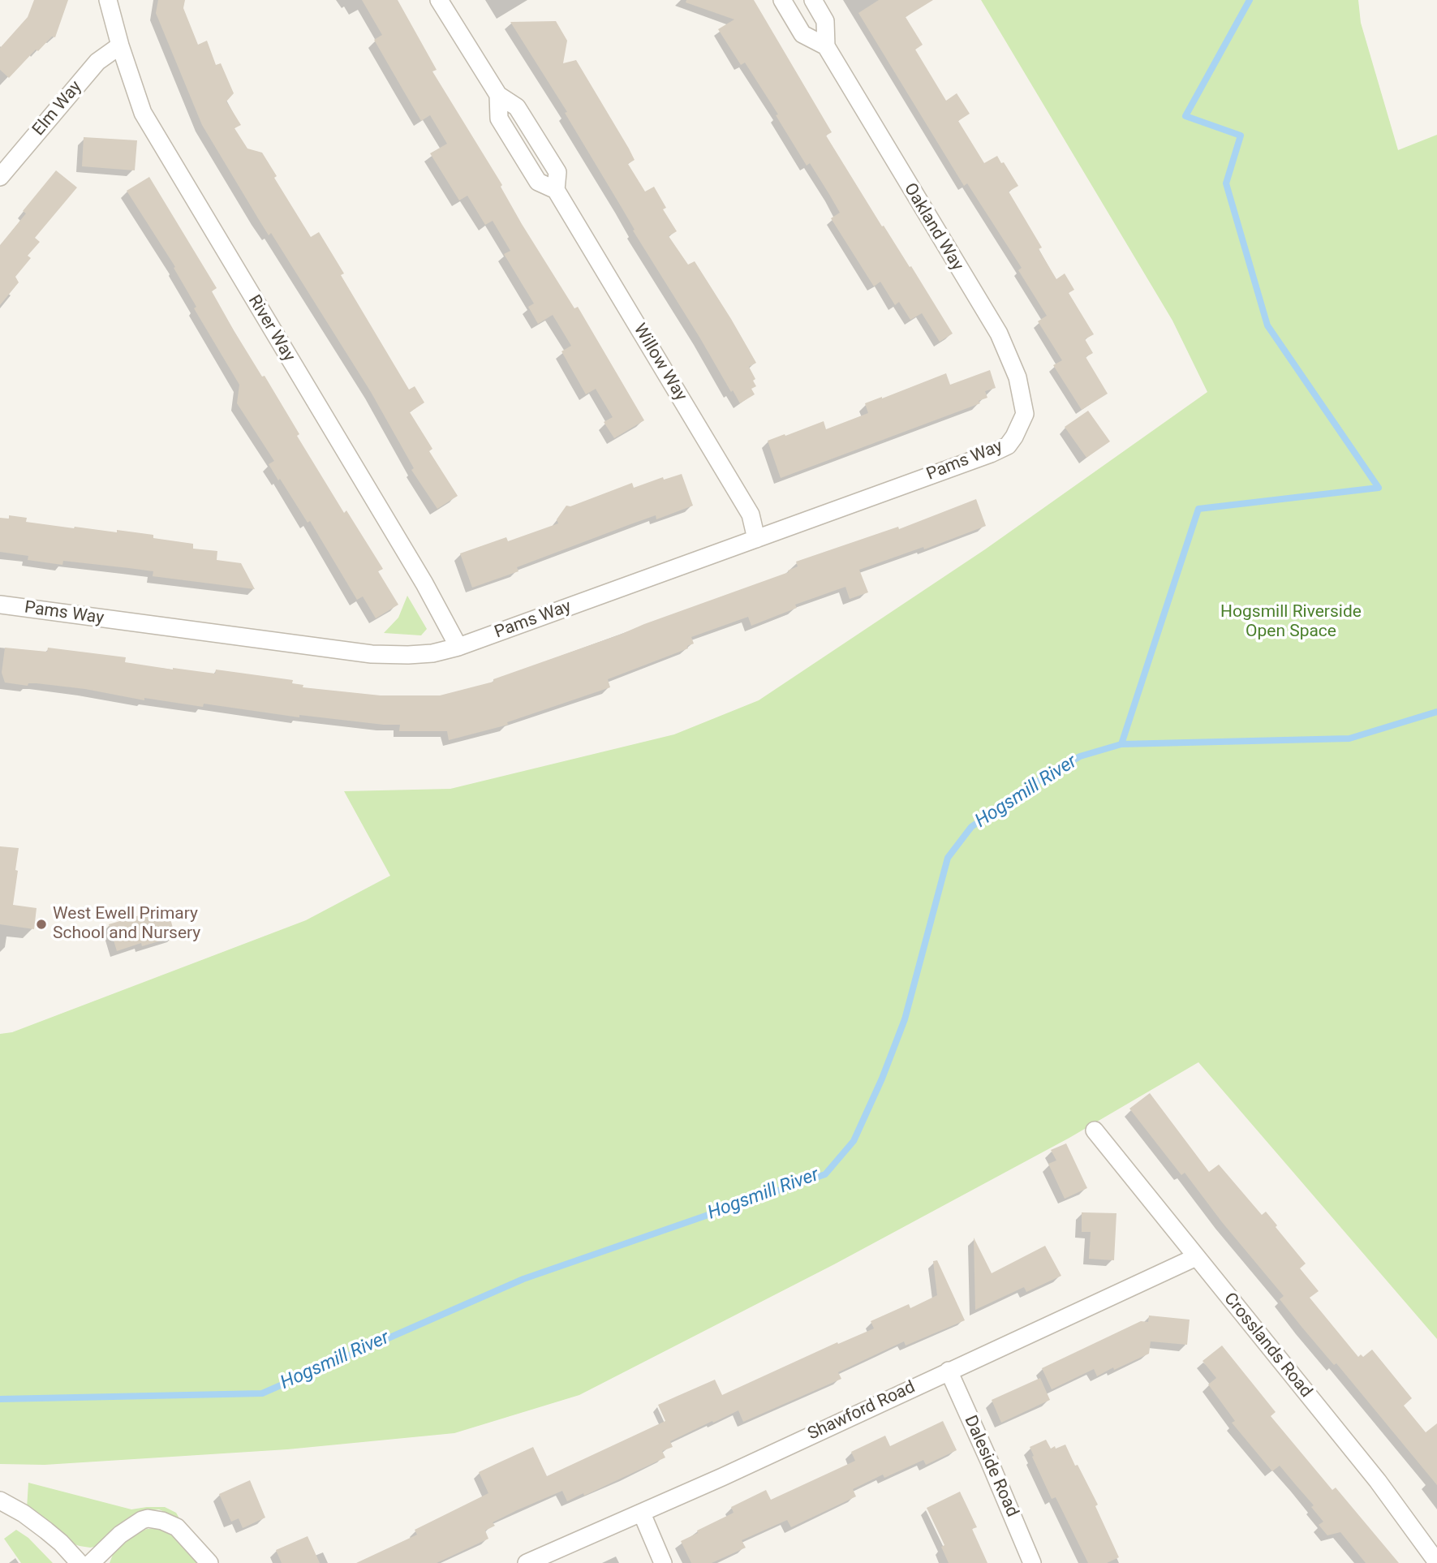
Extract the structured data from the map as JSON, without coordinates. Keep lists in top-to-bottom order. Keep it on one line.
{"streets":{"street":["Elm Way","Oakland Way","River Way","Willow Way","Pams Way","Crosslands Road","Shawford Road","Daleside Road"]},"crossings":[["Elm Way","River Way"],["Oakland Way","Pams Way"],["River Way","Pams Way"],["Willow Way","Pams Way"],["Crosslands Road","Shawford Road"],["Shawford Road","Daleside Road"]],"water":["Hogsmill River"],"parks":["Hogsmill Riverside Open Space"],"places":["West Ewell Primary School and Nursery"]}
